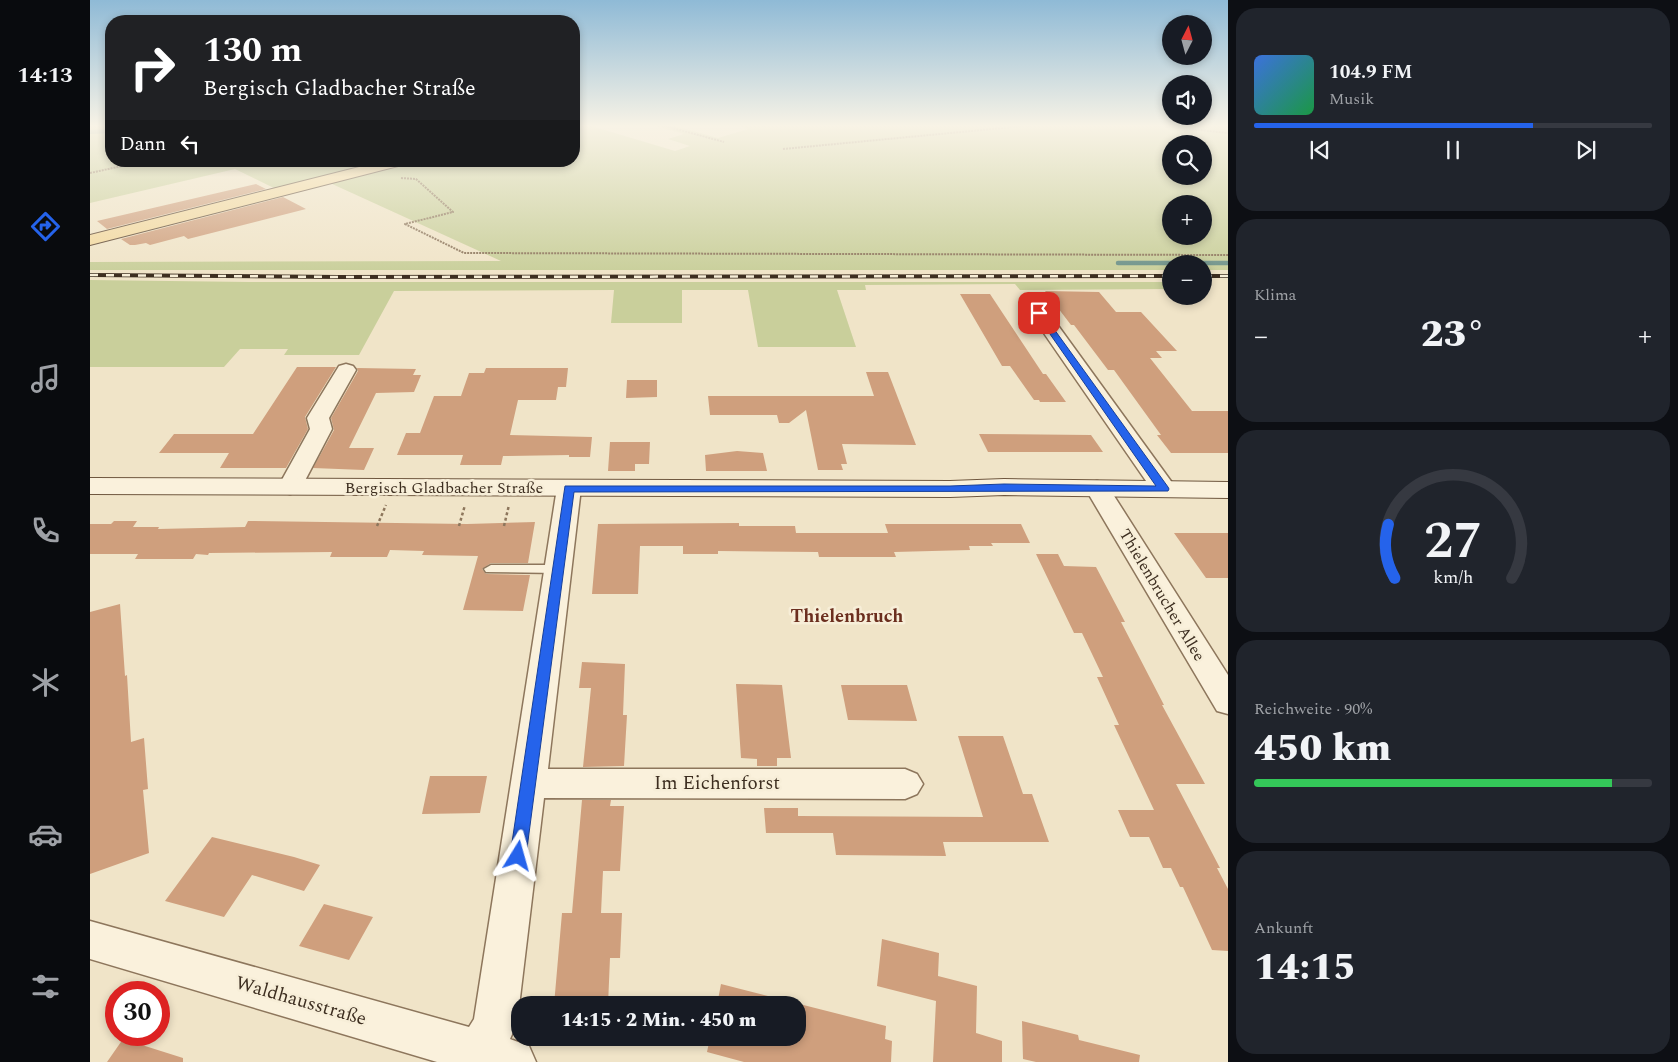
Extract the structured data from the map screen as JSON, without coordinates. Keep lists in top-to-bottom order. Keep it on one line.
{"streets":{"main road":["Bergisch Gladbacher Straße"],"street":["Thielenbrucher Allee","Im Eichenforst","Waldhausstraße"]},"crossings":[["Bergisch Gladbacher Straße","Thielenbrucher Allee"]],"districts":["Thielenbruch"],"north":"top","page":{"tabs":"14:13","map_buttons":["+","−"],"turn":["130 m","Bergisch Gladbacher Straße"],"song":["104.9 FM","Musik"],"then":"Dann","tile":["Klima",["Reichweite · 90%","450 km"],["Ankunft","14:15"]],"heat":["−","23°","+"],"limit":"30","trip":"14:15 · 2 Min. · 450 m","gauge":["27","km/h"]}}
